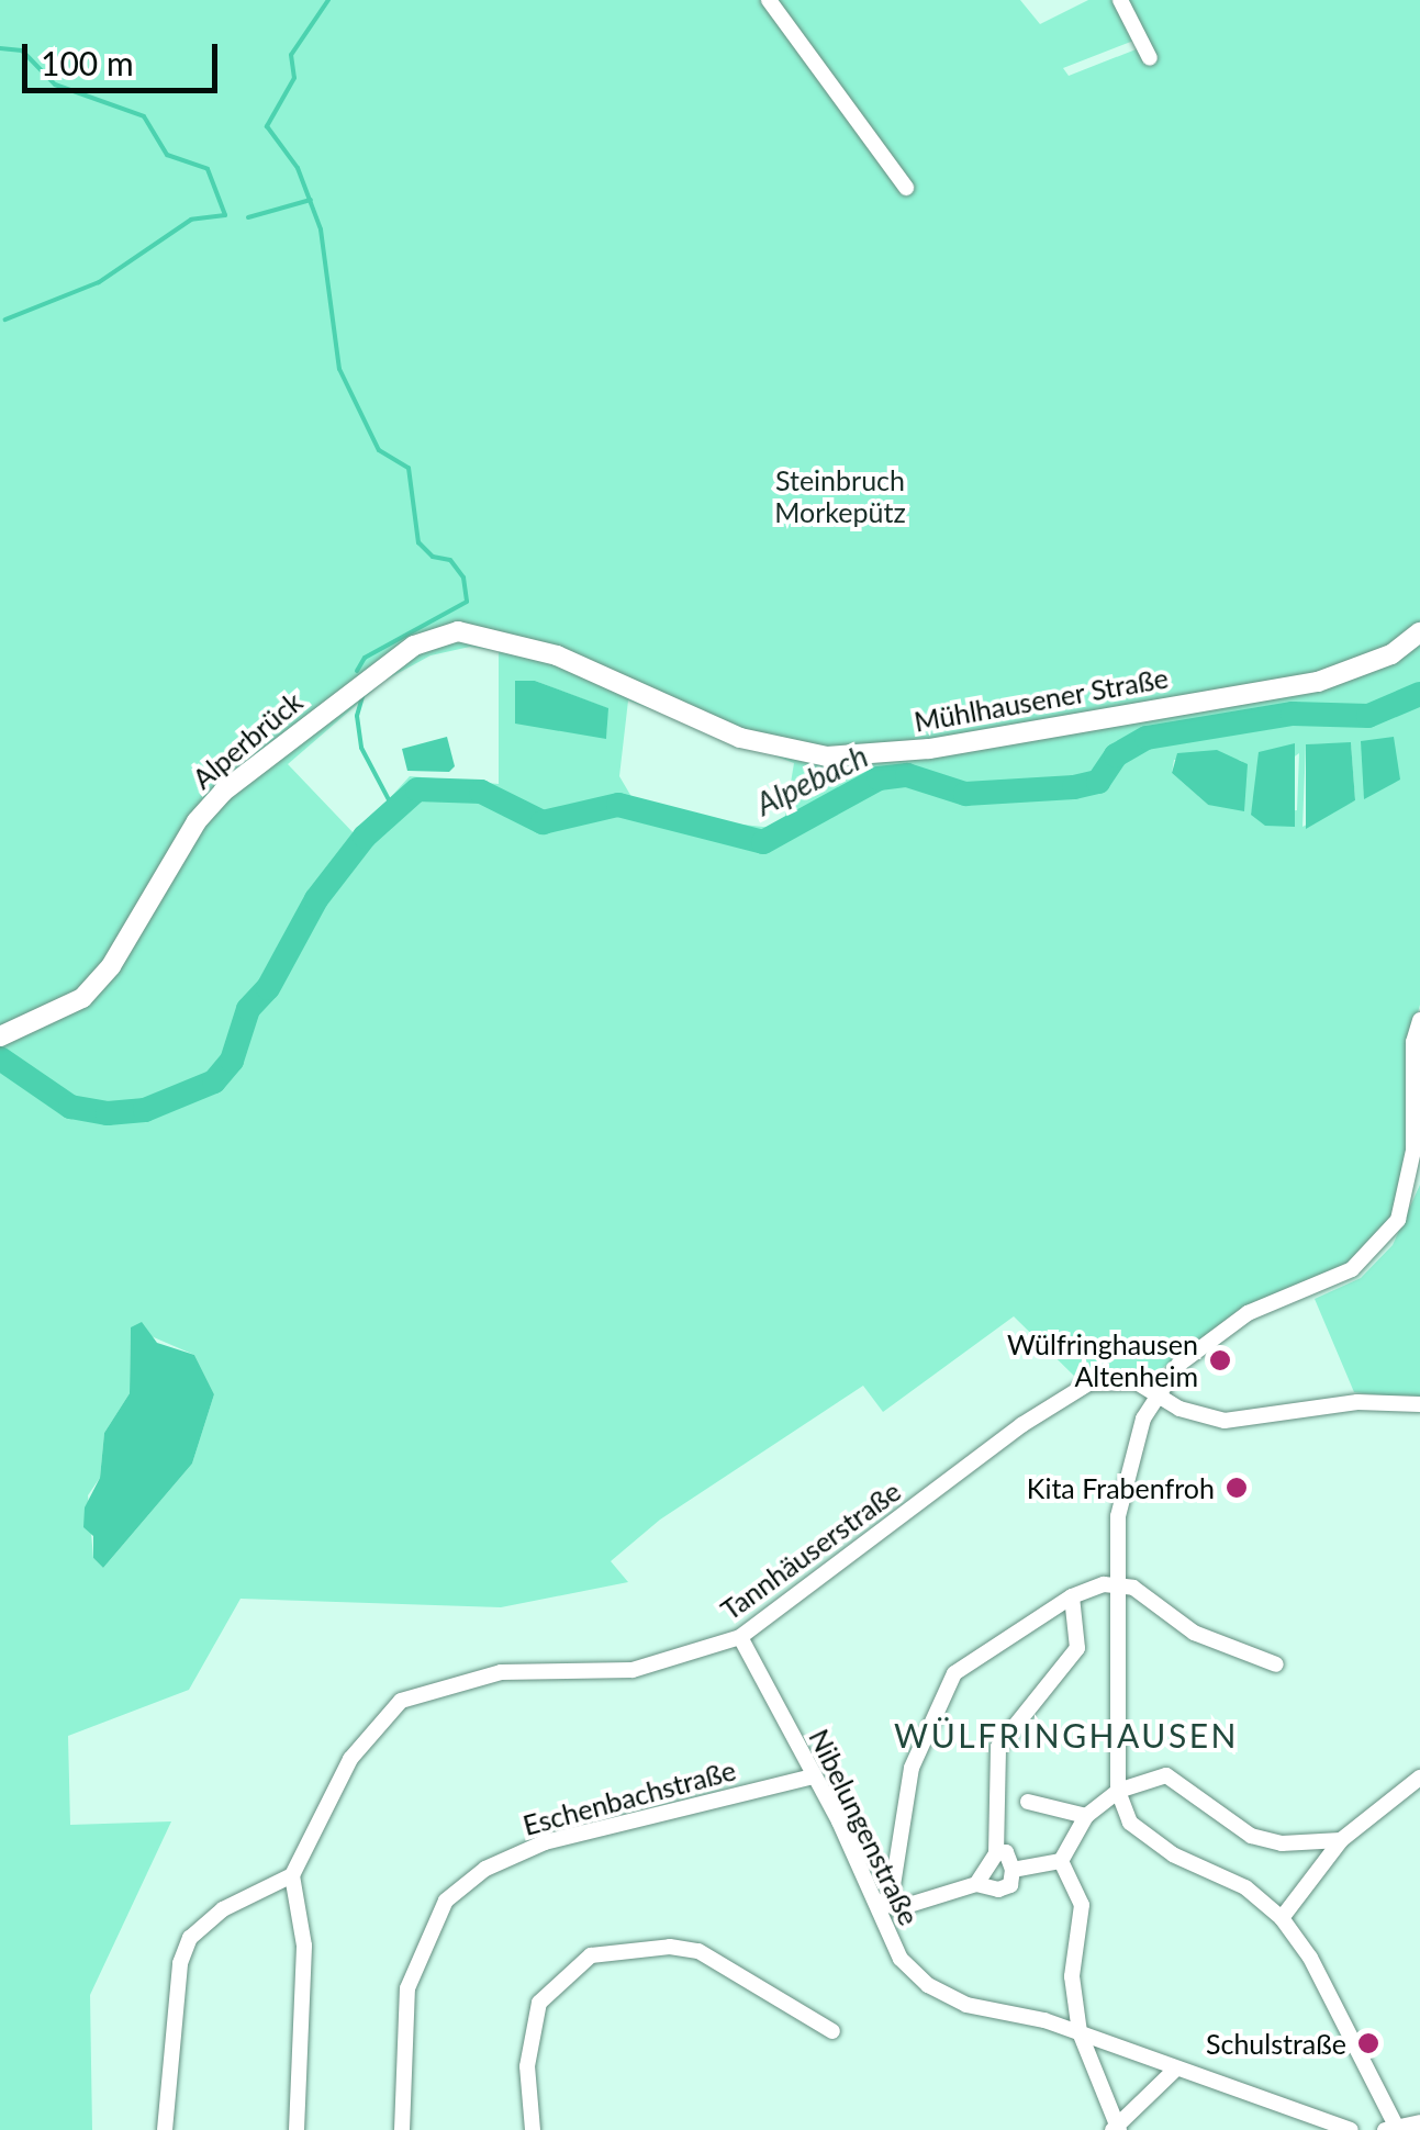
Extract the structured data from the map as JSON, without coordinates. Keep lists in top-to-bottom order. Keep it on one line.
{"streets":{"main road":["Mühlhausener Straße","Alperbrück"],"street":["Tannhäuserstraße","Eschenbachstraße","Nibelungenstraße"]},"crossings":[["Mühlhausener Straße","Alperbrück"],["Tannhäuserstraße","Nibelungenstraße"],["Eschenbachstraße","Nibelungenstraße"]],"districts":["WÜLFRINGHAUSEN"],"water":["Alpebach"],"parks":["Steinbruch Morkepütz"],"places":["Wülfringhausen Altenheim","Kita Frabenfroh","Schulstraße"],"scale_bar":"100 m"}
